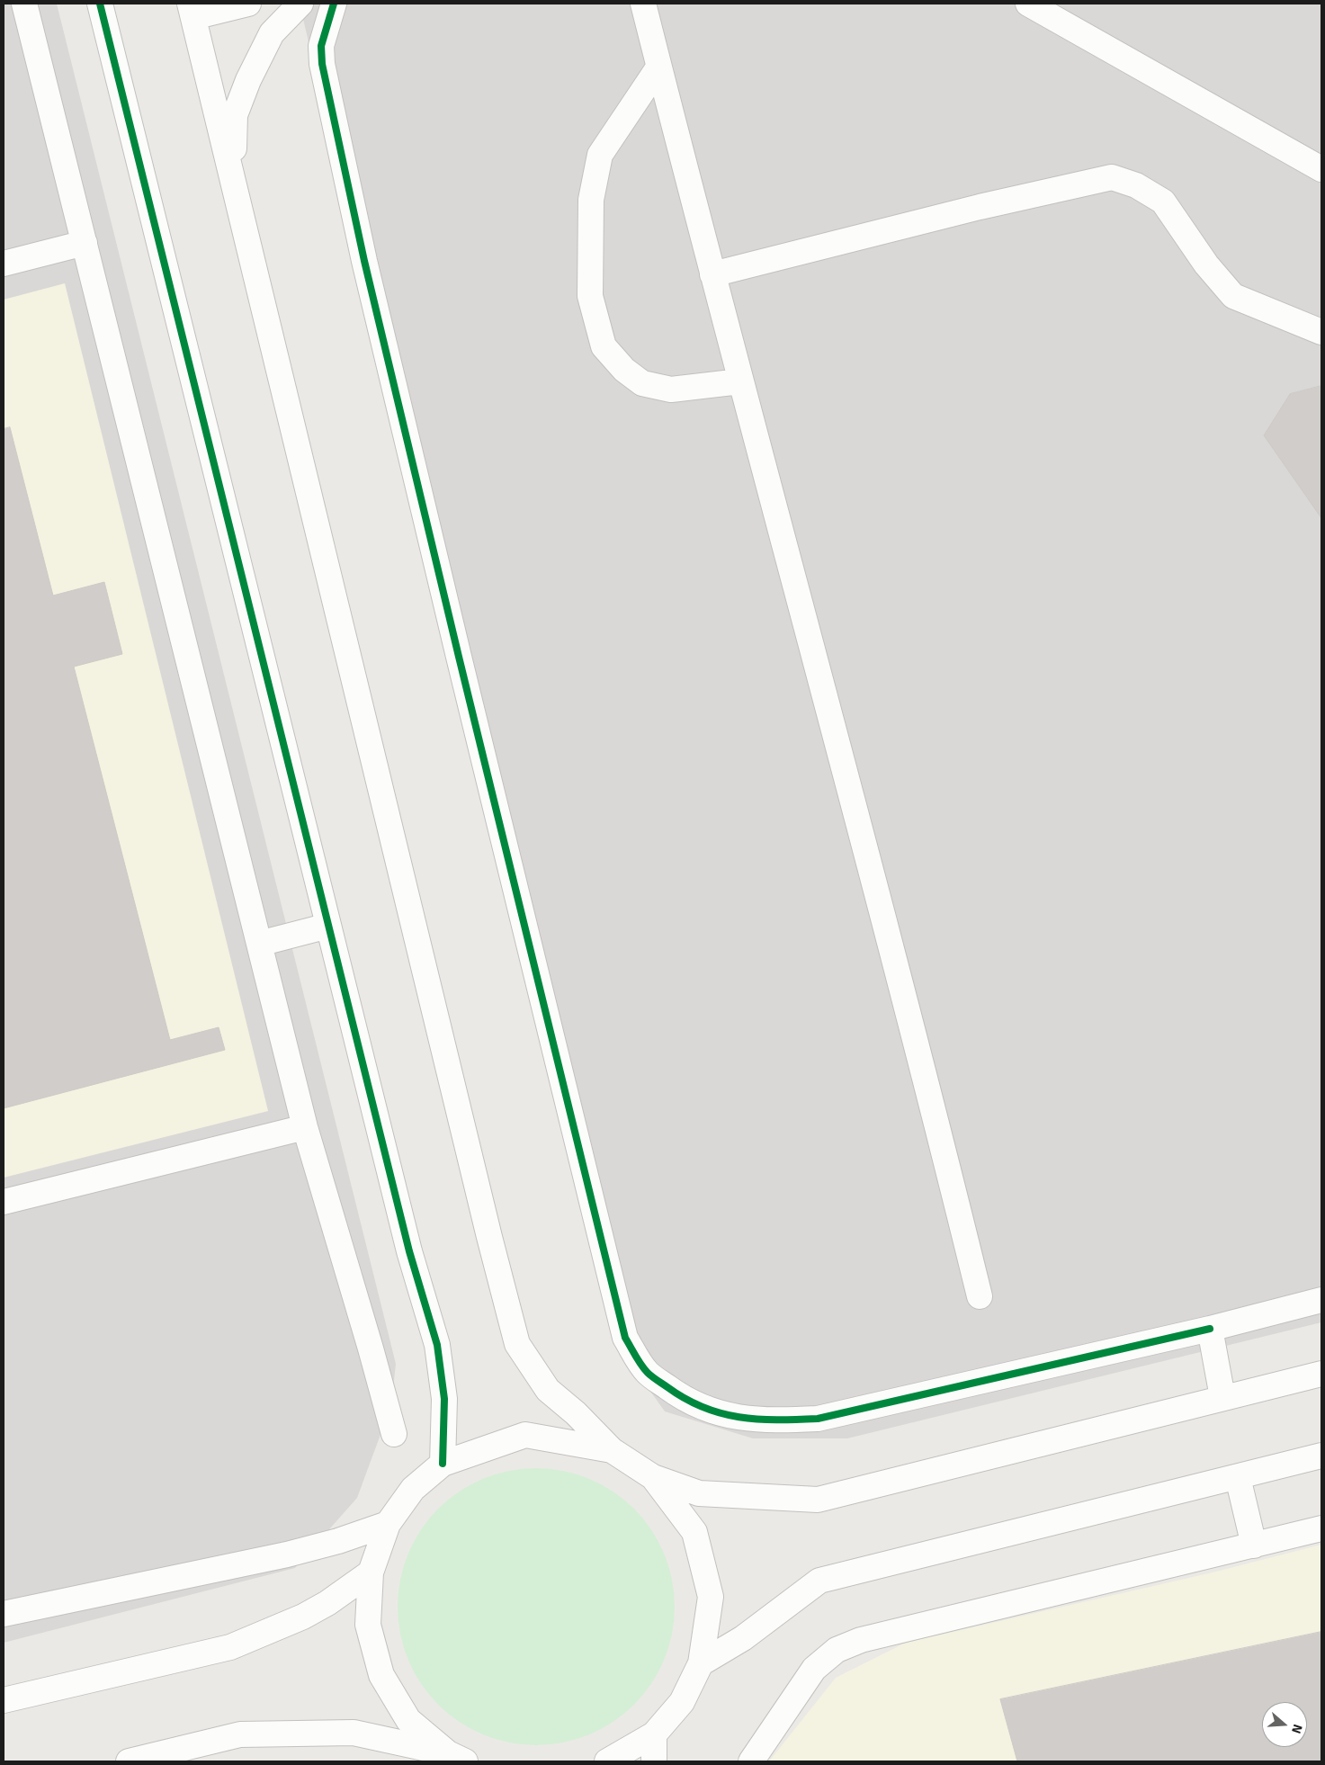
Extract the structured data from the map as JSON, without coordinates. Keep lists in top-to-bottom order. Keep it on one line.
{"north":"right"}
